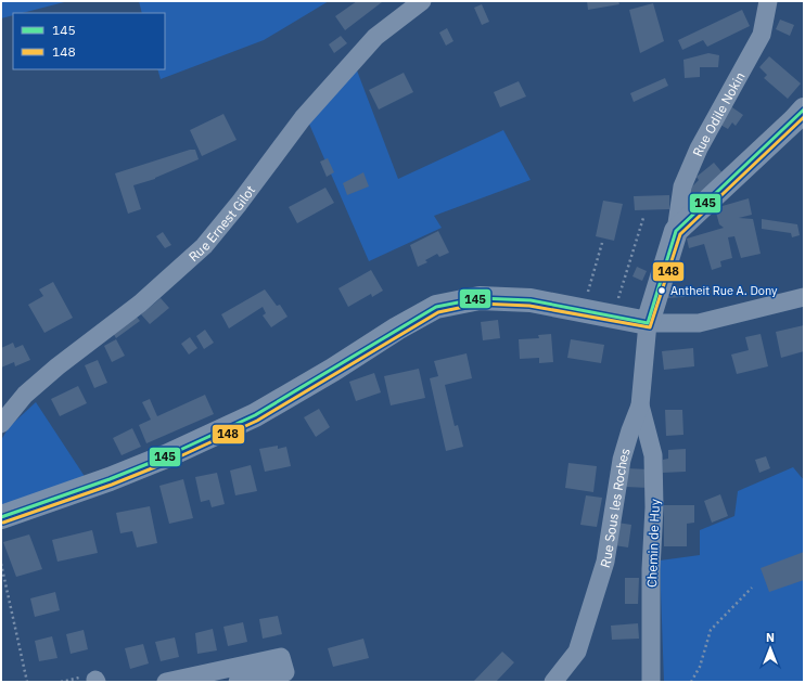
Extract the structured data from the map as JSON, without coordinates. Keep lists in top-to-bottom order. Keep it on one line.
{"streets":{"street":["Rue Odile Nokin","Rue Ernest Gilot","Rue Sous les Roches","Chemin de Huy"]},"crossings":[["Rue Sous les Roches","Chemin de Huy"]],"places":["Antheit Rue A. Dony"],"lines":["transit line 145","transit line 148"],"legend":["145","148"],"north":"top"}
